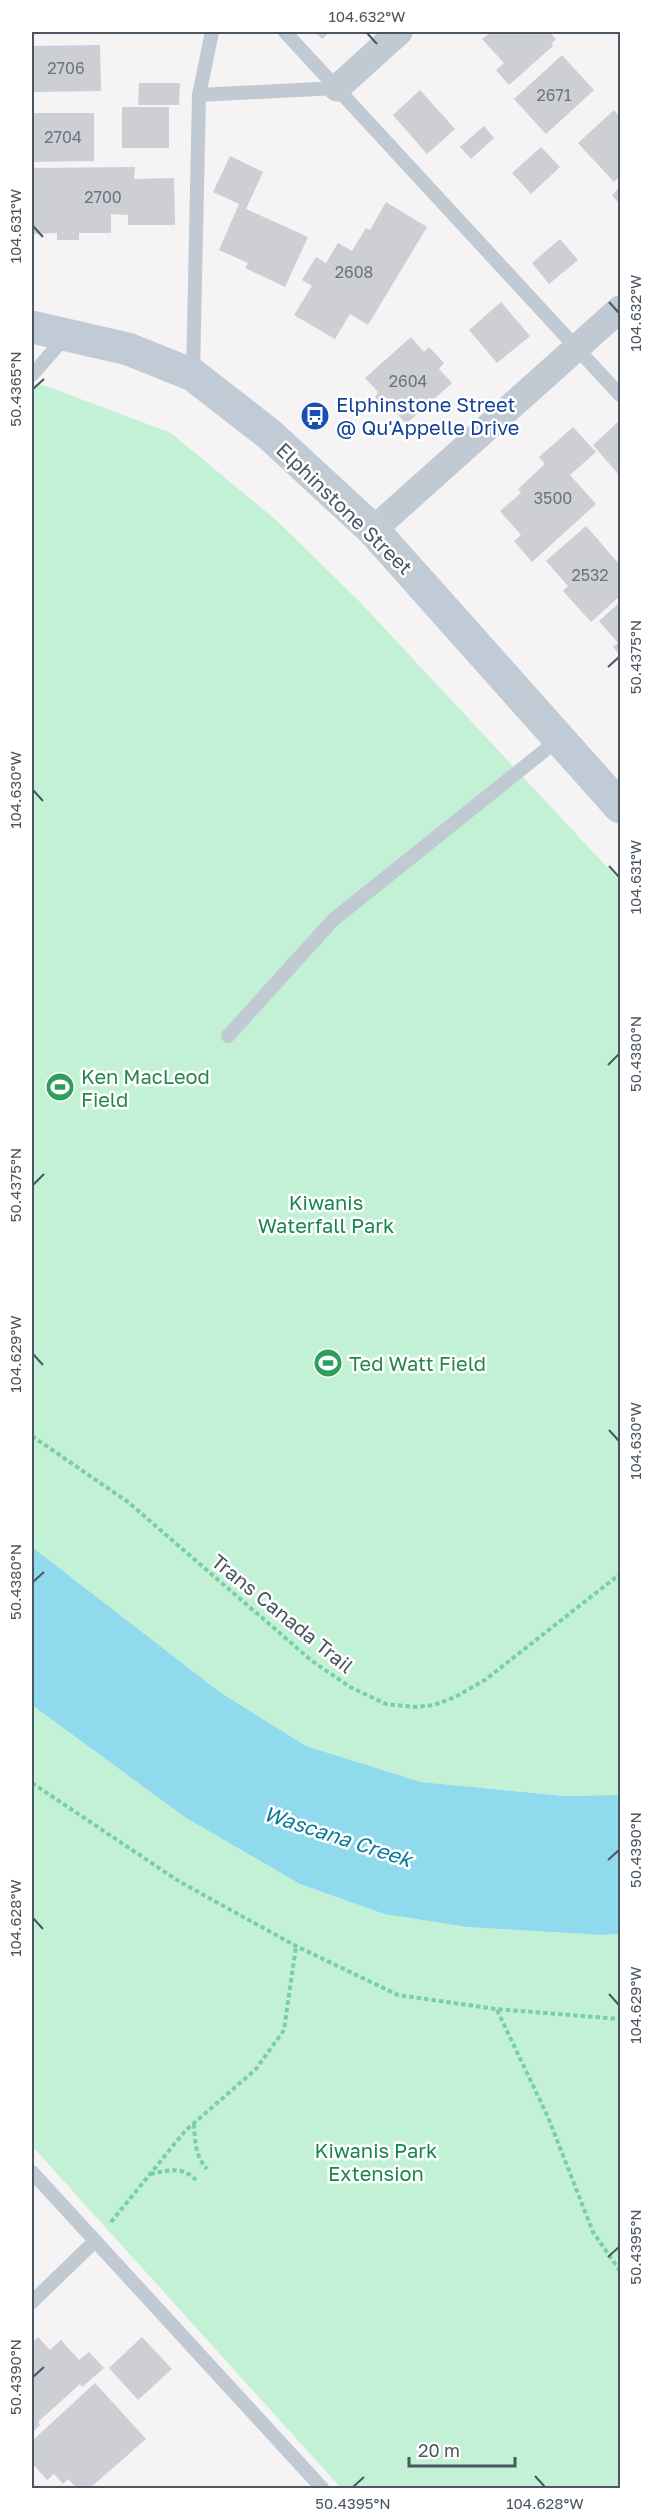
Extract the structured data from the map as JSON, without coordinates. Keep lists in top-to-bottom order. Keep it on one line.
{"streets":{"street":["Elphinstone Street"],"path":["Trans Canada Trail"]},"water":["Wascana Creek"],"parks":["Kiwanis Waterfall Park","Kiwanis Park Extension"],"places":{"bus stop":["Elphinstone Street @ Qu'Appelle Drive"],"sports":["Ken MacLeod Field","Ted Watt Field"]},"house_numbers":["2706","2671","2704","2700","2608","2604","3500","2532"],"scale_bar":"20 m","coordinates":["104.632°W","104.631°W","50.4365°N","50.4375°N","104.630°W","50.4380°N","104.629°W","50.4390°N","104.628°W","50.4395°N"]}
